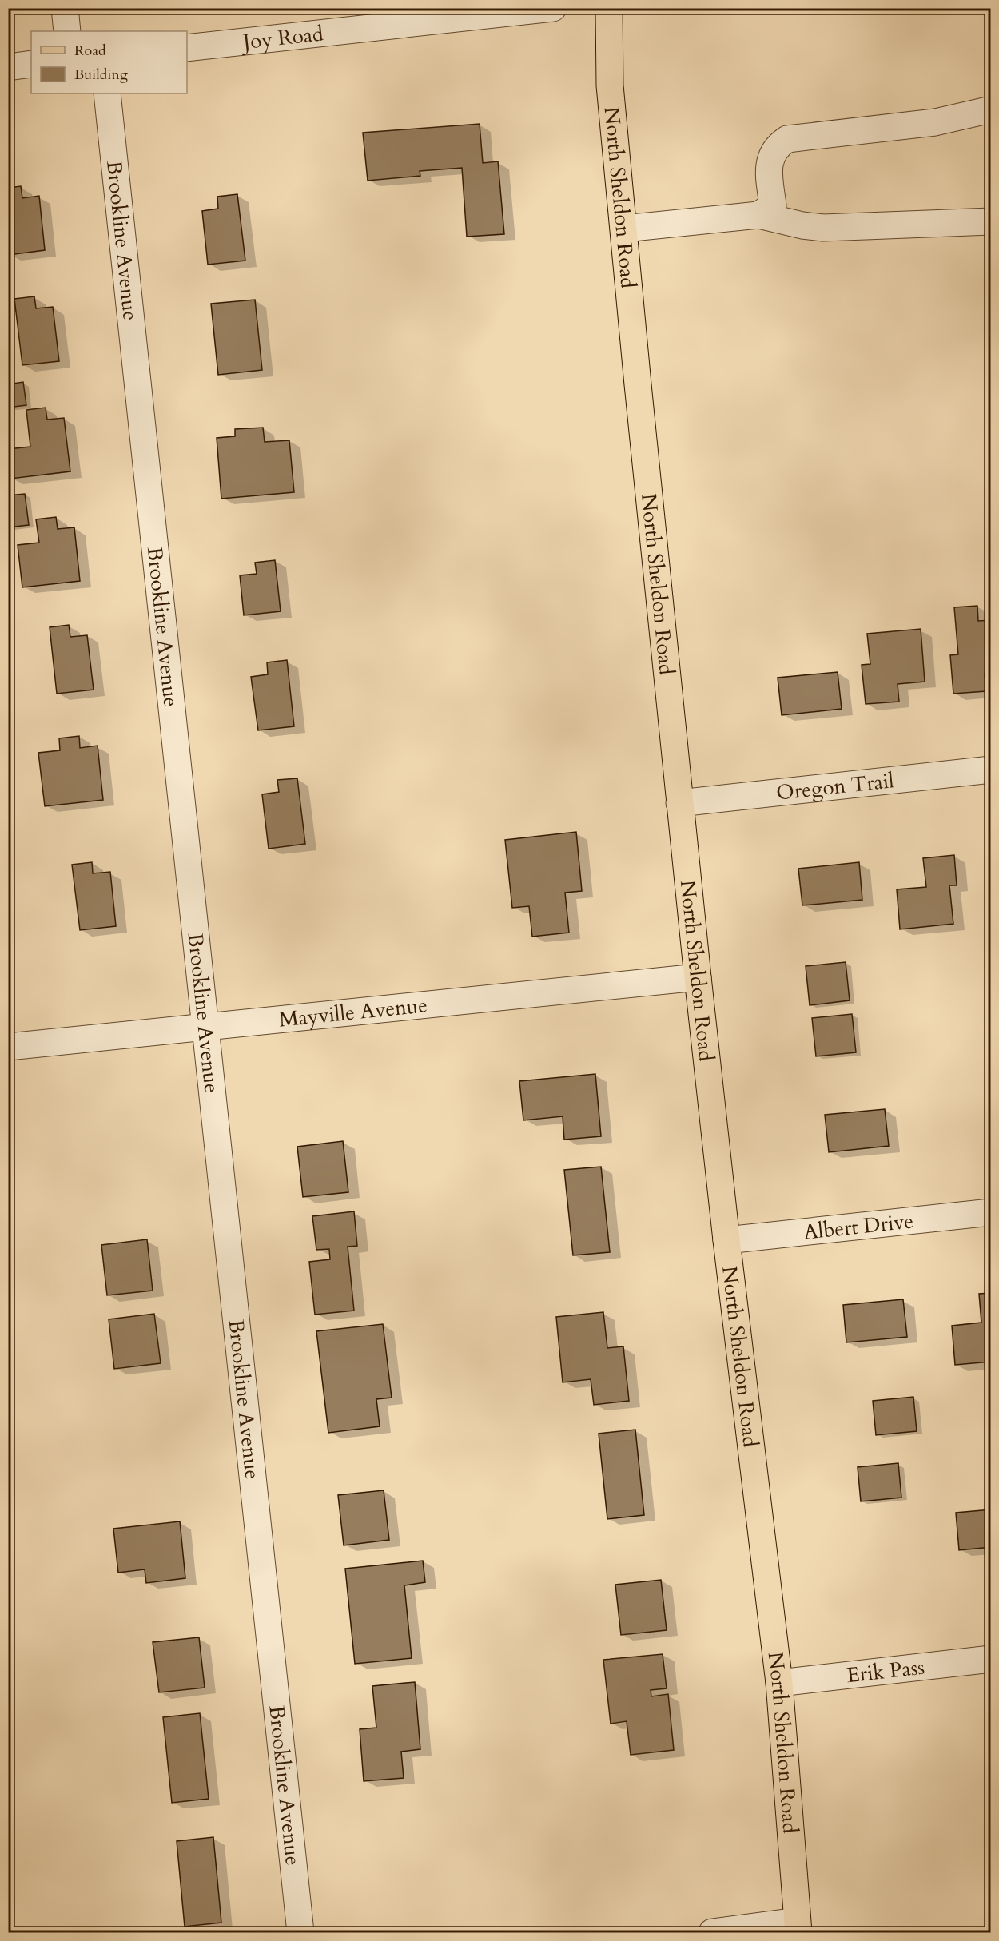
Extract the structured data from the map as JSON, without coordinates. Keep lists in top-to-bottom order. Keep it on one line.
{"streets":{"main road":["North Sheldon Road"],"street":["Joy Road","Brookline Avenue","Oregon Trail","Mayville Avenue","Albert Drive","Erik Pass"]},"crossings":[["North Sheldon Road","Oregon Trail"],["North Sheldon Road","Mayville Avenue"],["North Sheldon Road","Albert Drive"],["North Sheldon Road","Erik Pass"],["Brookline Avenue","Mayville Avenue"]],"legend":["Road","Building"]}
